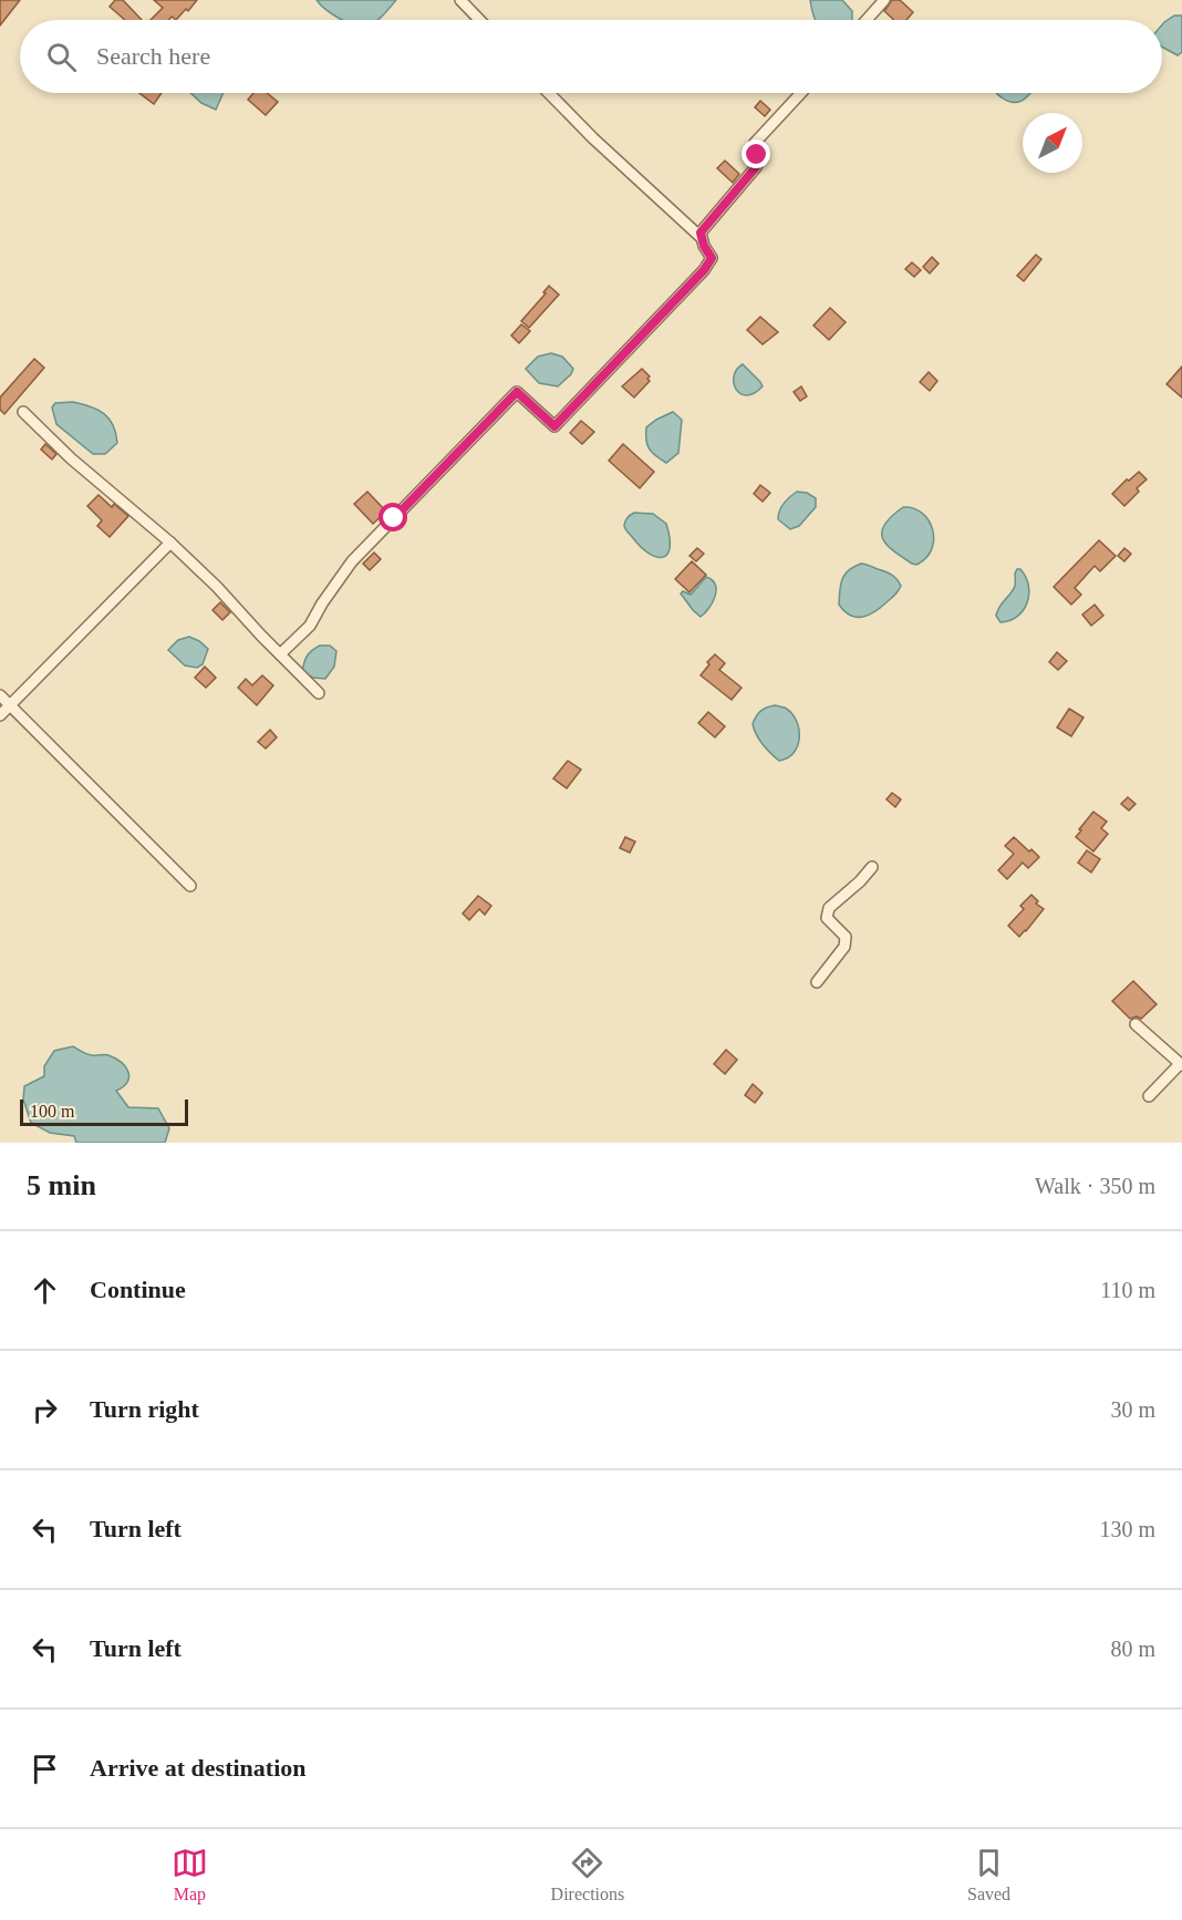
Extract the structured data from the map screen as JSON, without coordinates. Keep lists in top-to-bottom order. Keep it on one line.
{"scale_bar":"100 m","north":"top right","page":{"search":"Search here","scale":"100 m","heading":["5 min","Walk · 350 m"],"list":[["Continue","110 m"],["Turn right","30 m"],["Turn left","130 m"],["Turn left","80 m"],"Arrive at destination"],"nav":["Map","Directions","Saved"]}}
